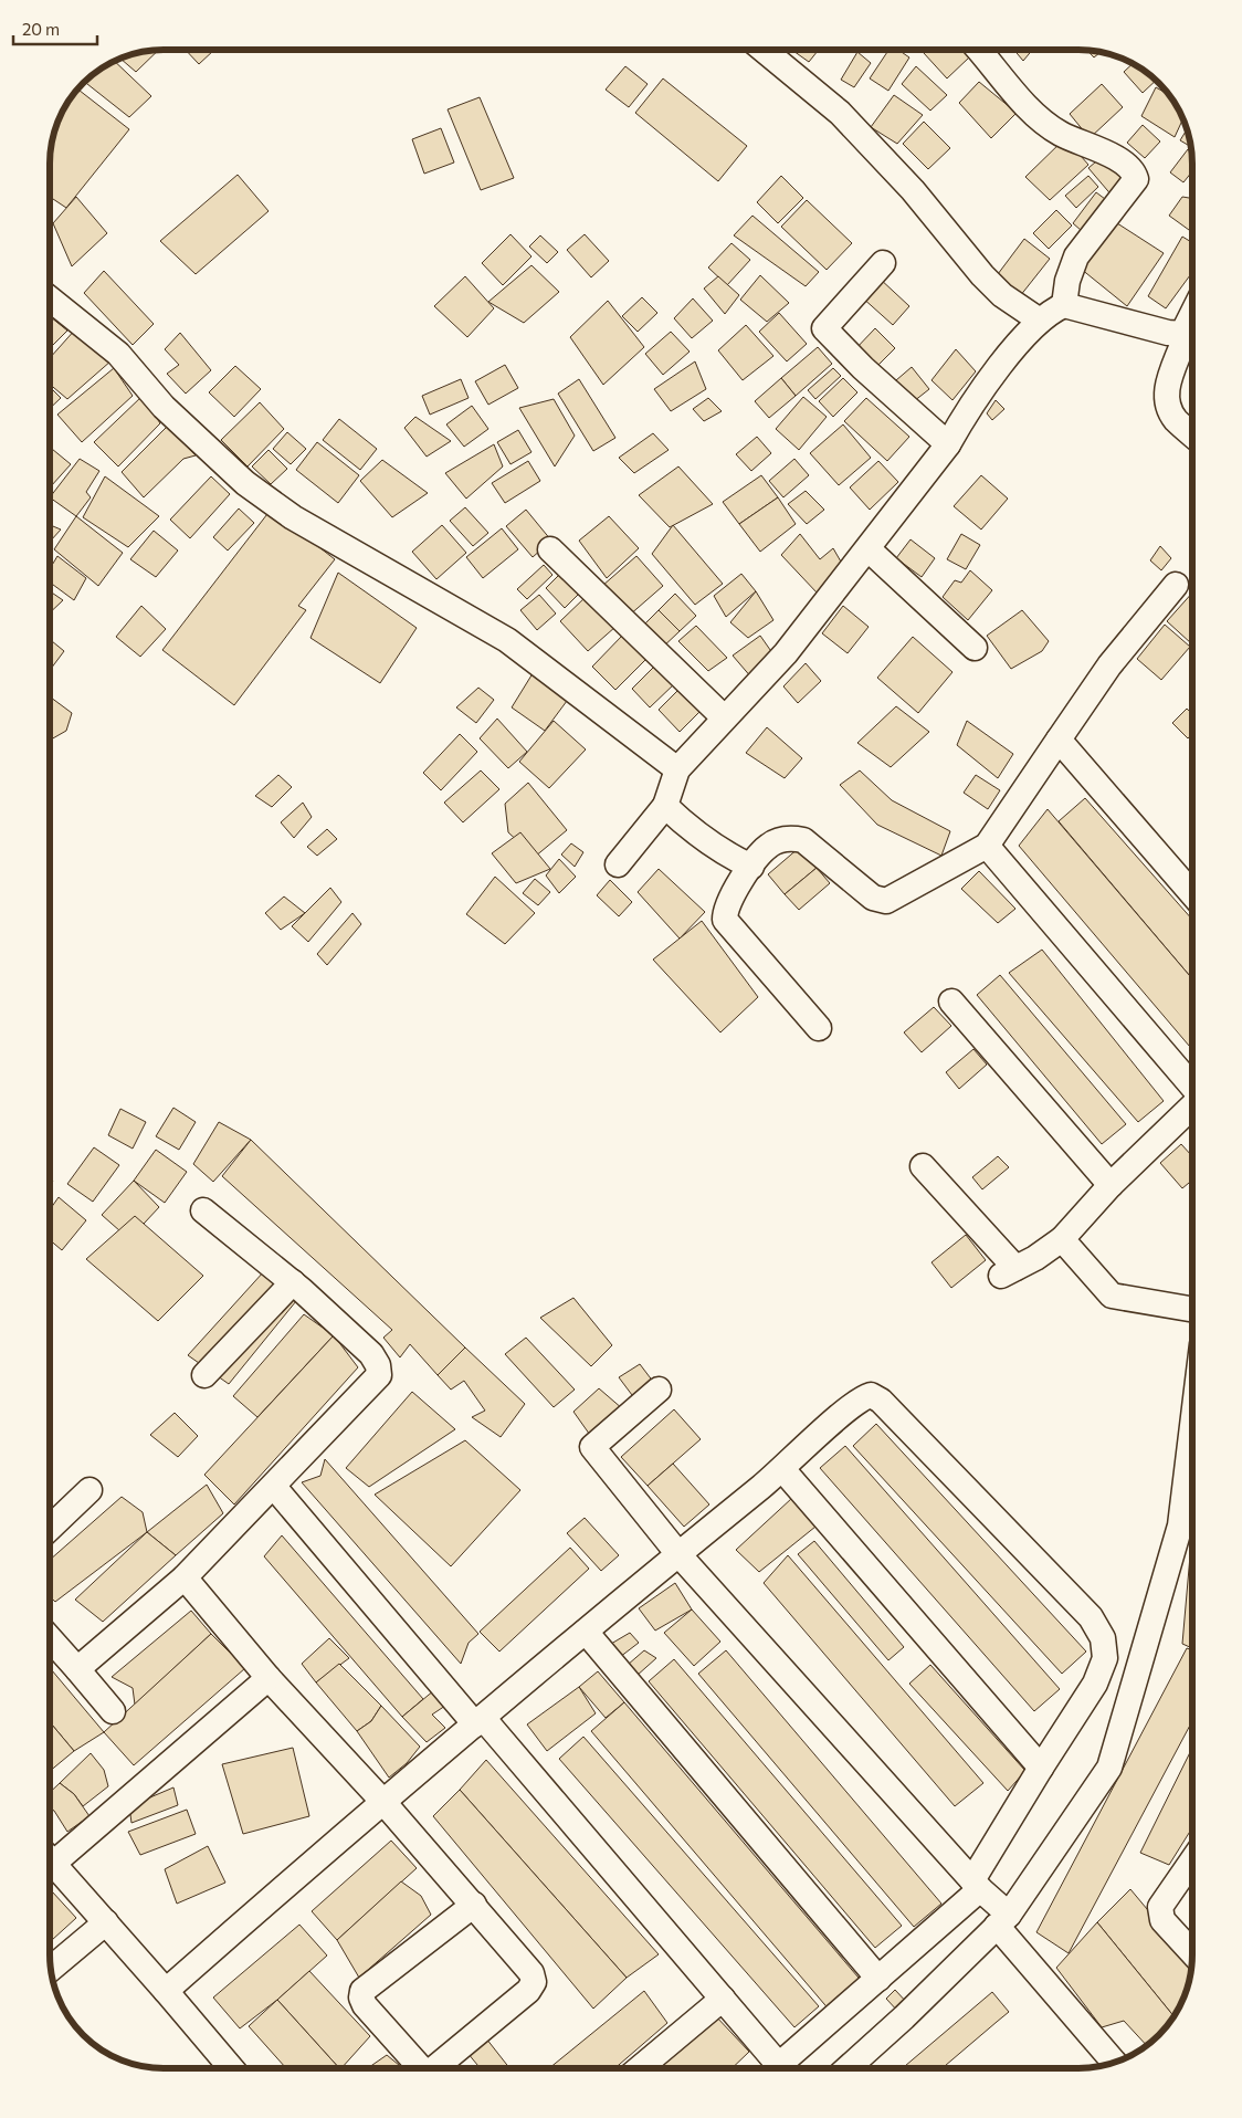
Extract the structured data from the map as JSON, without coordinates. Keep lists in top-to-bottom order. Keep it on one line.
{"scale_bar":"20 m"}
